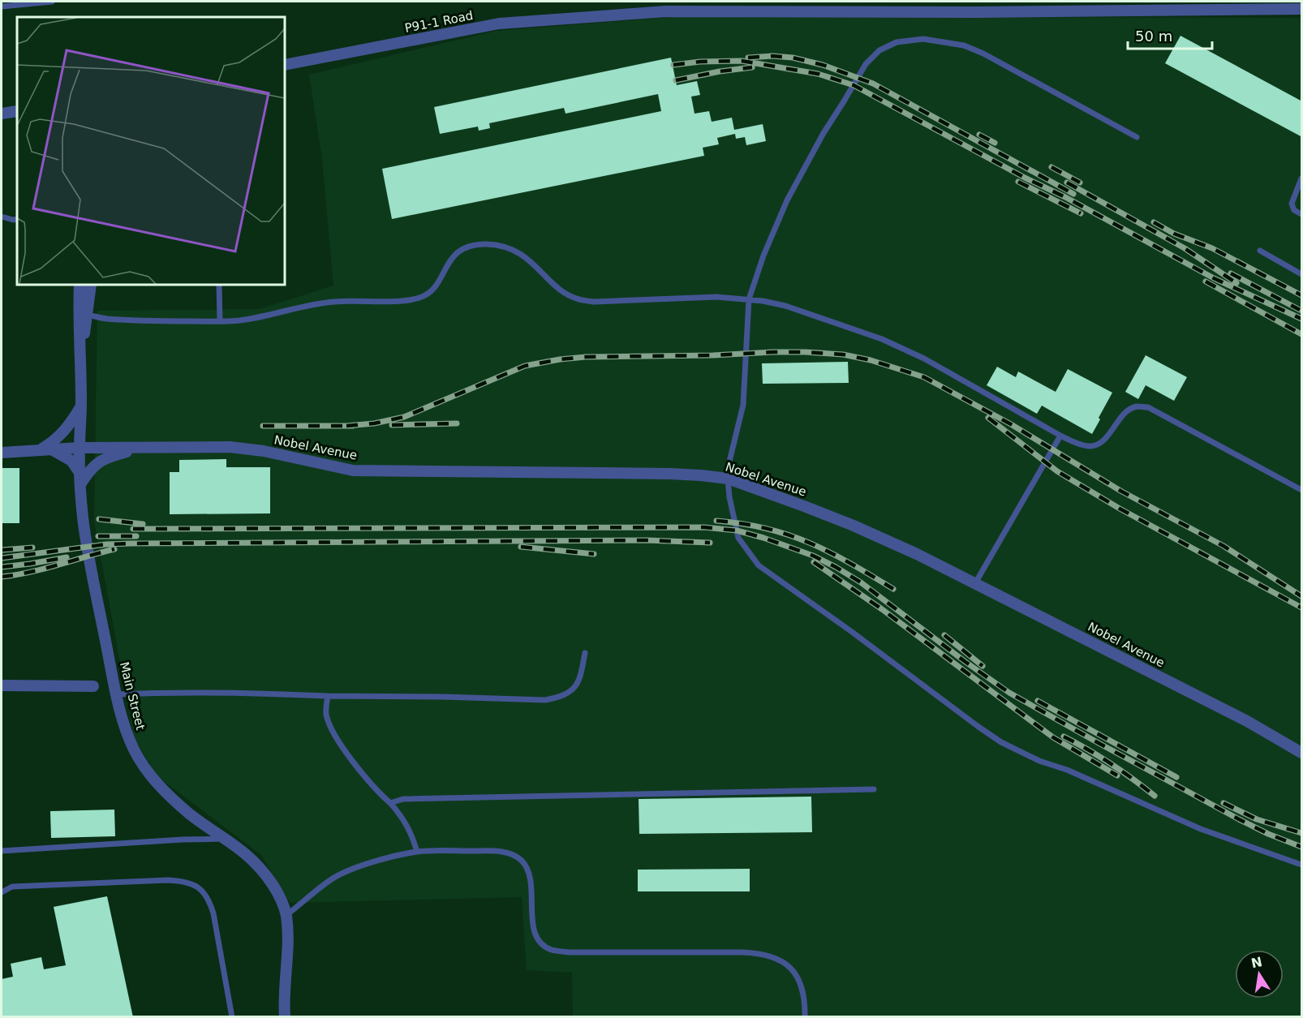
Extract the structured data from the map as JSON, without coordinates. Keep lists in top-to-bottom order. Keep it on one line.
{"streets":{"street":["P91-1 Road","Nobel Avenue","Main Street"]},"crossings":[["Nobel Avenue","Main Street"]],"scale_bar":"50 m","north":"top"}
